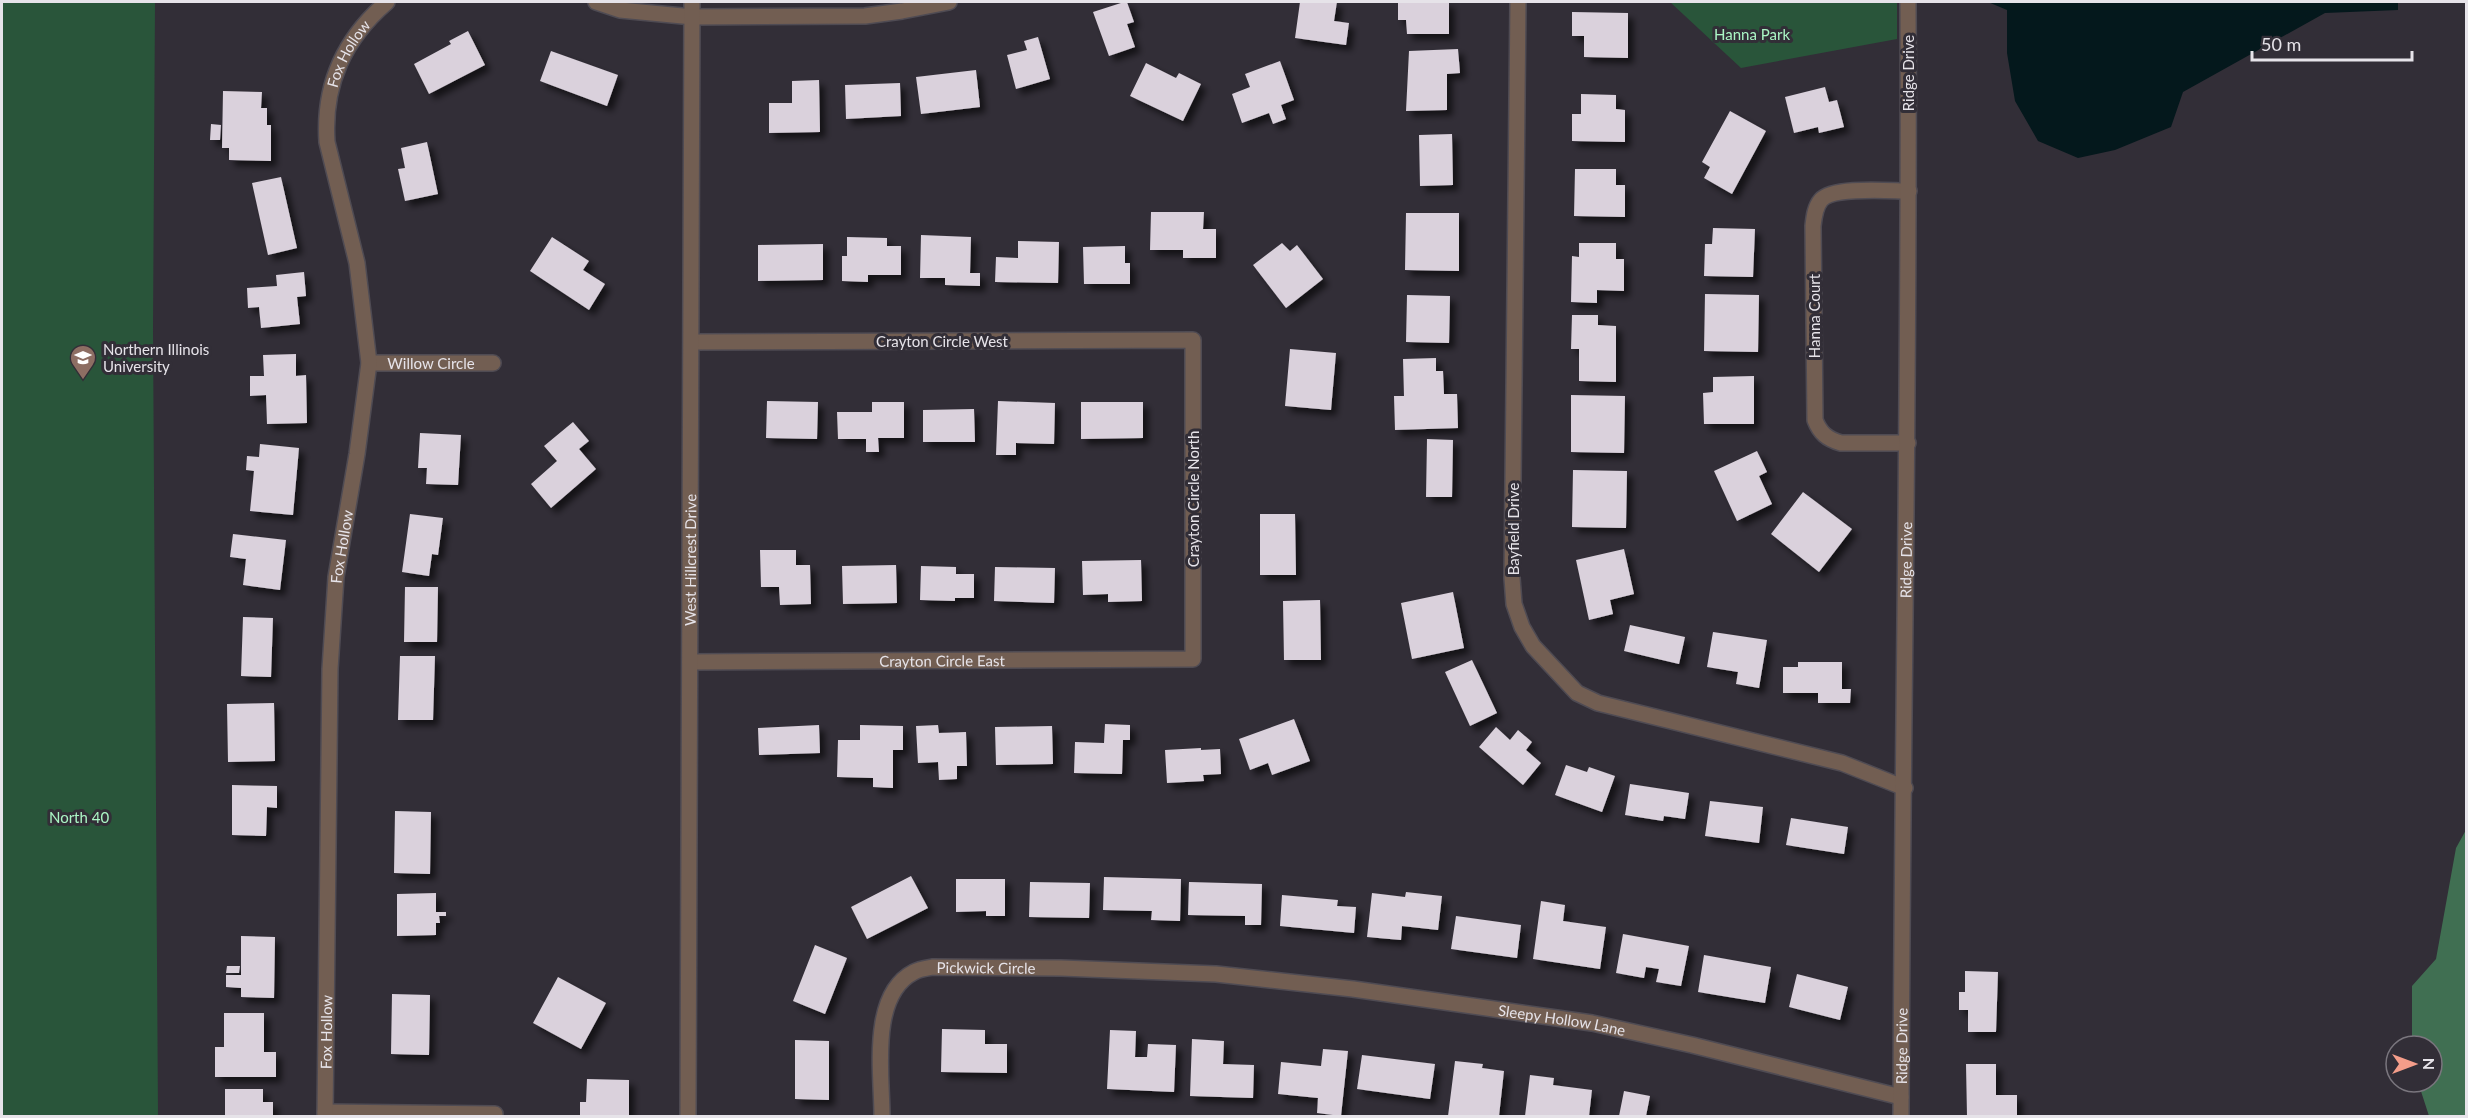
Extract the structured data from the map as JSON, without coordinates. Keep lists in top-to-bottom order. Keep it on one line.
{"streets":{"street":["Fox Hollow","Ridge Drive","Hanna Court","Crayton Circle West","Willow Circle","Crayton Circle North","Bayfield Drive","West Hillcrest Drive","Crayton Circle East","Pickwick Circle","Sleepy Hollow Lane"]},"crossings":[["Fox Hollow","Willow Circle"],["Ridge Drive","Hanna Court"],["Ridge Drive","Bayfield Drive"],["Ridge Drive","Sleepy Hollow Lane"],["Crayton Circle West","Crayton Circle North"],["Crayton Circle West","West Hillcrest Drive"],["Crayton Circle North","Crayton Circle East"],["West Hillcrest Drive","Crayton Circle East"],["Pickwick Circle","Sleepy Hollow Lane"]],"parks":["Hanna Park","North 40"],"places":{"school or university":["Northern Illinois University"]},"scale_bar":"50 m","north":"right"}
